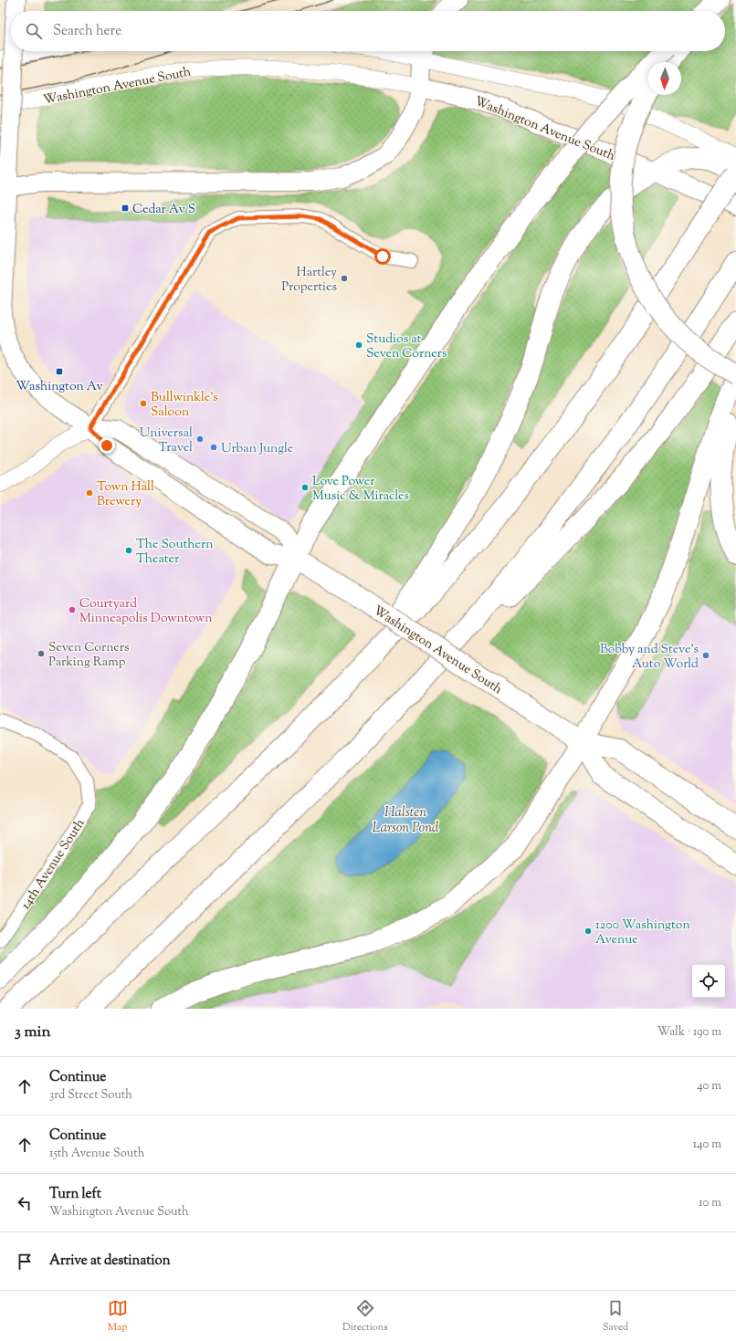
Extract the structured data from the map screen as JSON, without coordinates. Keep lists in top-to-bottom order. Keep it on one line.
{"streets":{"main road":["Washington Avenue South"],"street":["14th Avenue South"]},"water":["Halsten Larson Pond"],"places":{"transit":["Cedar Av S","Washington Av"],"other":["Hartley Properties","Studios at Seven Corners","Bullwinkle's Saloon","Universal Travel","Urban Jungle","Love Power Music & Miracles","Town Hall Brewery","The Southern Theater","Courtyard Minneapolis Downtown","Seven Corners Parking Ramp","Bobby and Steve's Auto World","1200 Washington Avenue"]},"north":"bottom","page":{"search":"Search here","heading":["3 min","Walk · 190 m"],"list":[["Continue","3rd Street South","40 m"],["Continue","15th Avenue South","140 m"],["Turn left","Washington Avenue South","10 m"],"Arrive at destination"],"nav":["Map","Directions","Saved"]}}
